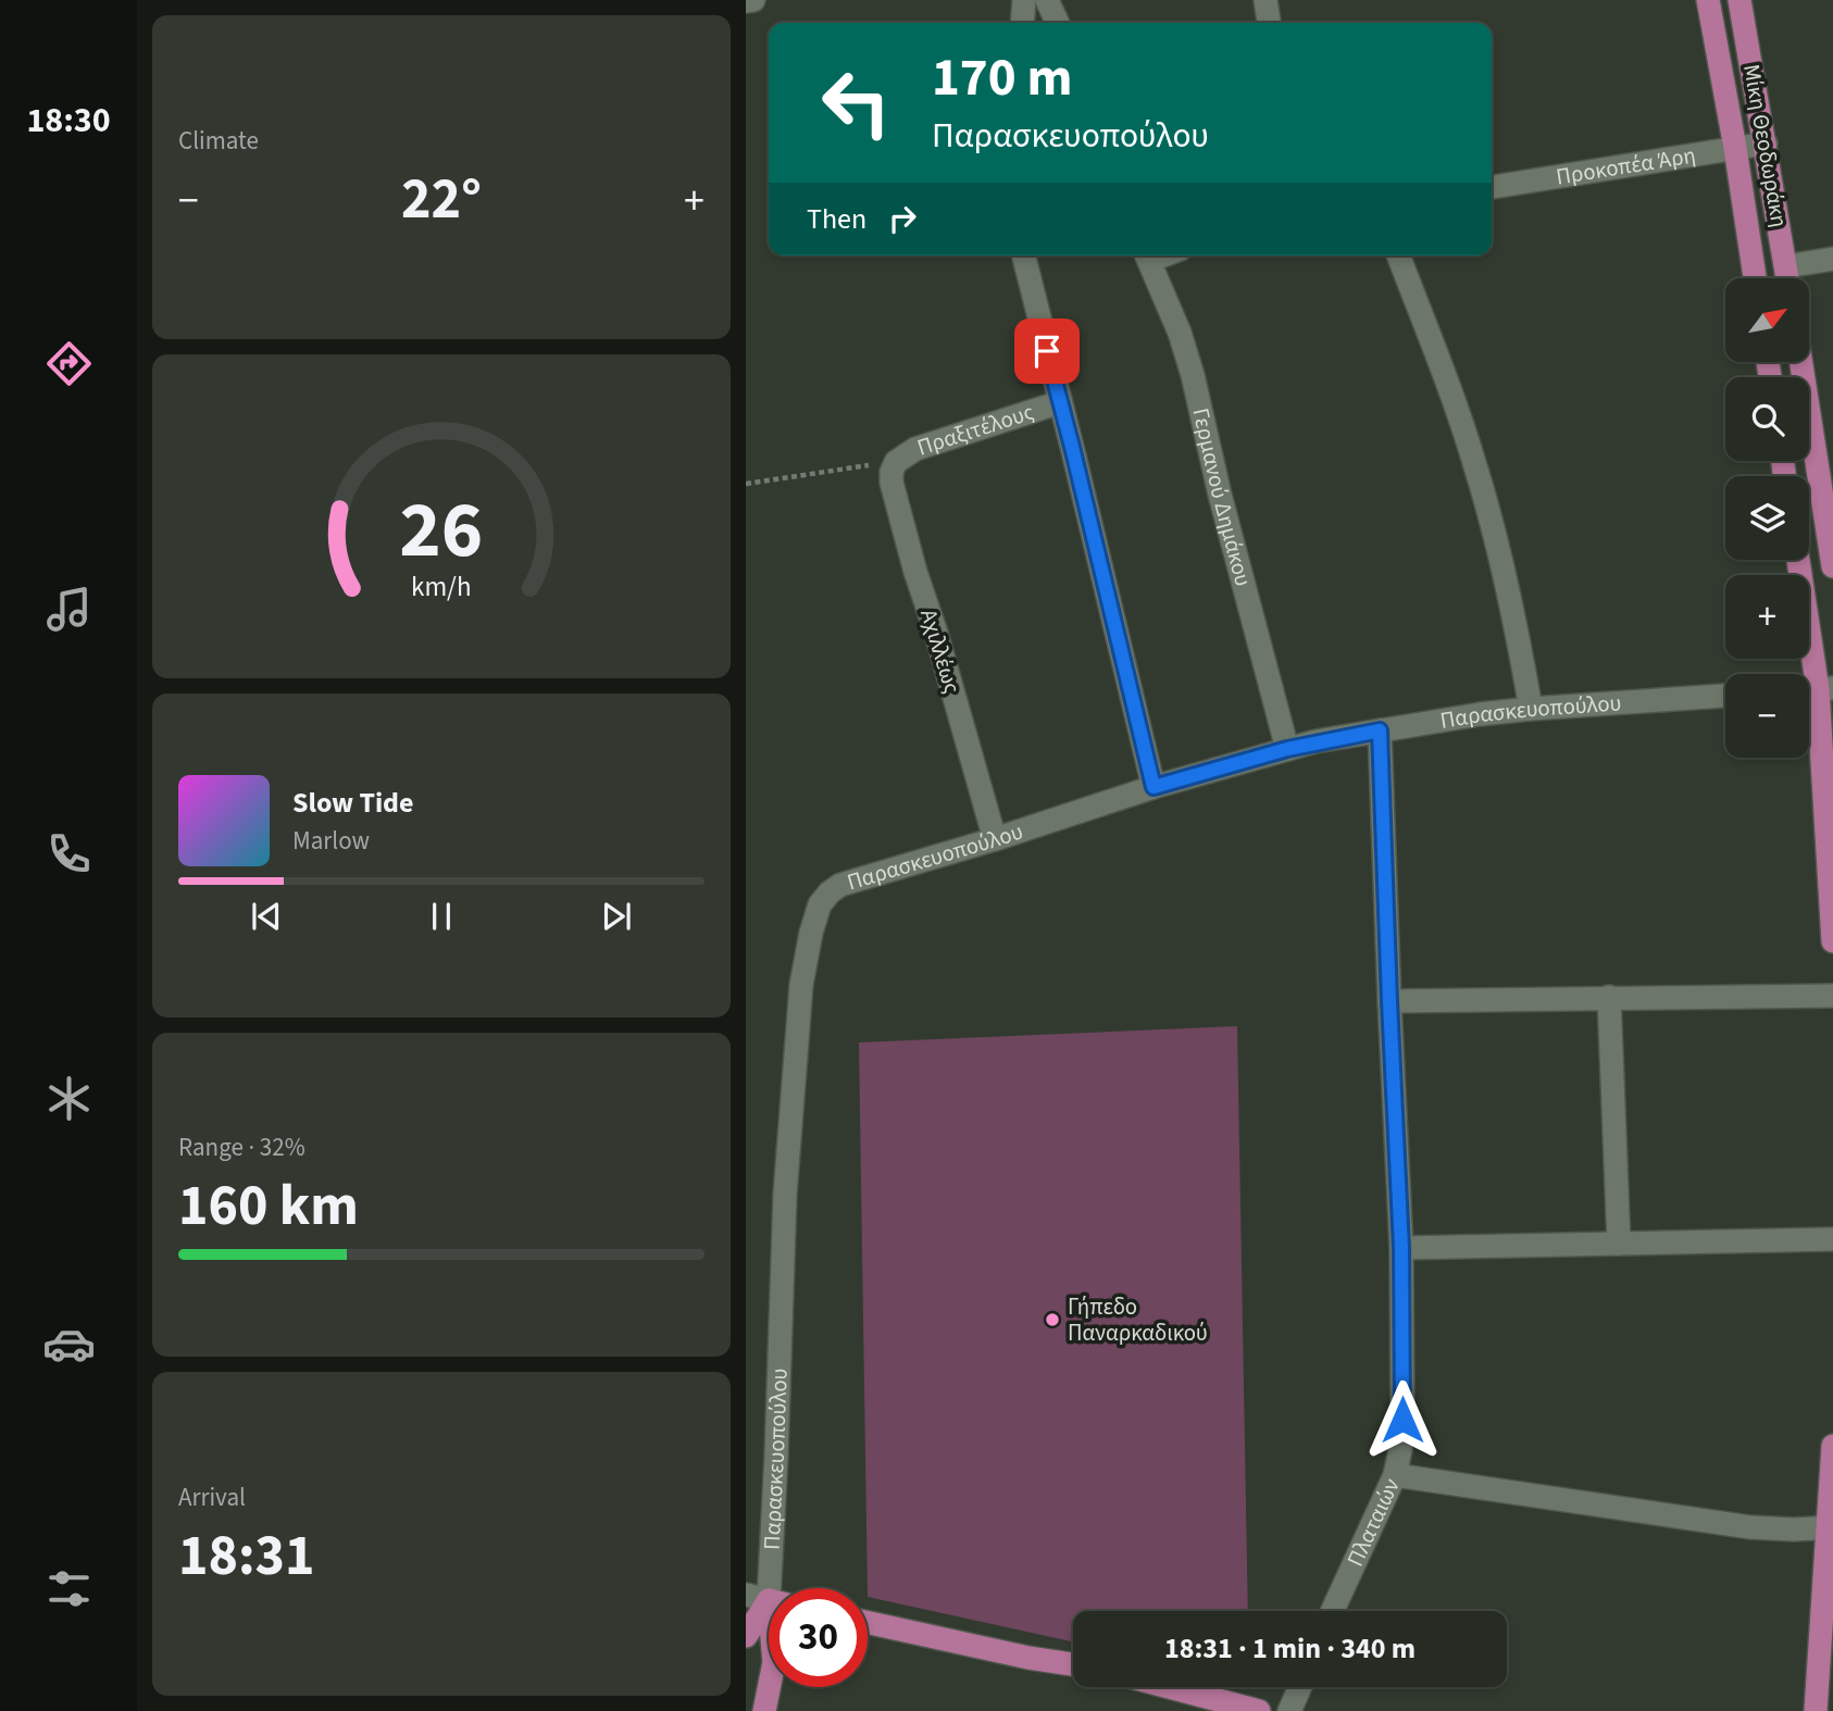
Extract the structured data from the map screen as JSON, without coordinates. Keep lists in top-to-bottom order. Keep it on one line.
{"streets":{"main road":["Μίκη Θεοδωράκη"],"street":["Προκοπέα Άρη","Πραξιτέλους","Γερμανού Δημάκου","Αχιλλέως","Παρασκευοπούλου","Πλαταιών"]},"crossings":[["Μίκη Θεοδωράκη","Προκοπέα Άρη"],["Πραξιτέλους","Αχιλλέως"],["Γερμανού Δημάκου","Παρασκευοπούλου"],["Αχιλλέως","Παρασκευοπούλου"],["Παρασκευοπούλου","Πλαταιών"]],"places":["Γήπεδο Παναρκαδικού"],"north":"top right","page":{"tabs":"18:30","tile":["Climate",["Range · 32%","160 km"],["Arrival","18:31"]],"turn":["170 m","Παρασκευοπούλου"],"heat":["−","22°","+"],"then":"Then","map_buttons":["+","−"],"song":["Slow Tide","Marlow"],"limit":"30","trip":"18:31 · 1 min · 340 m","gauge":["26","km/h"]}}
